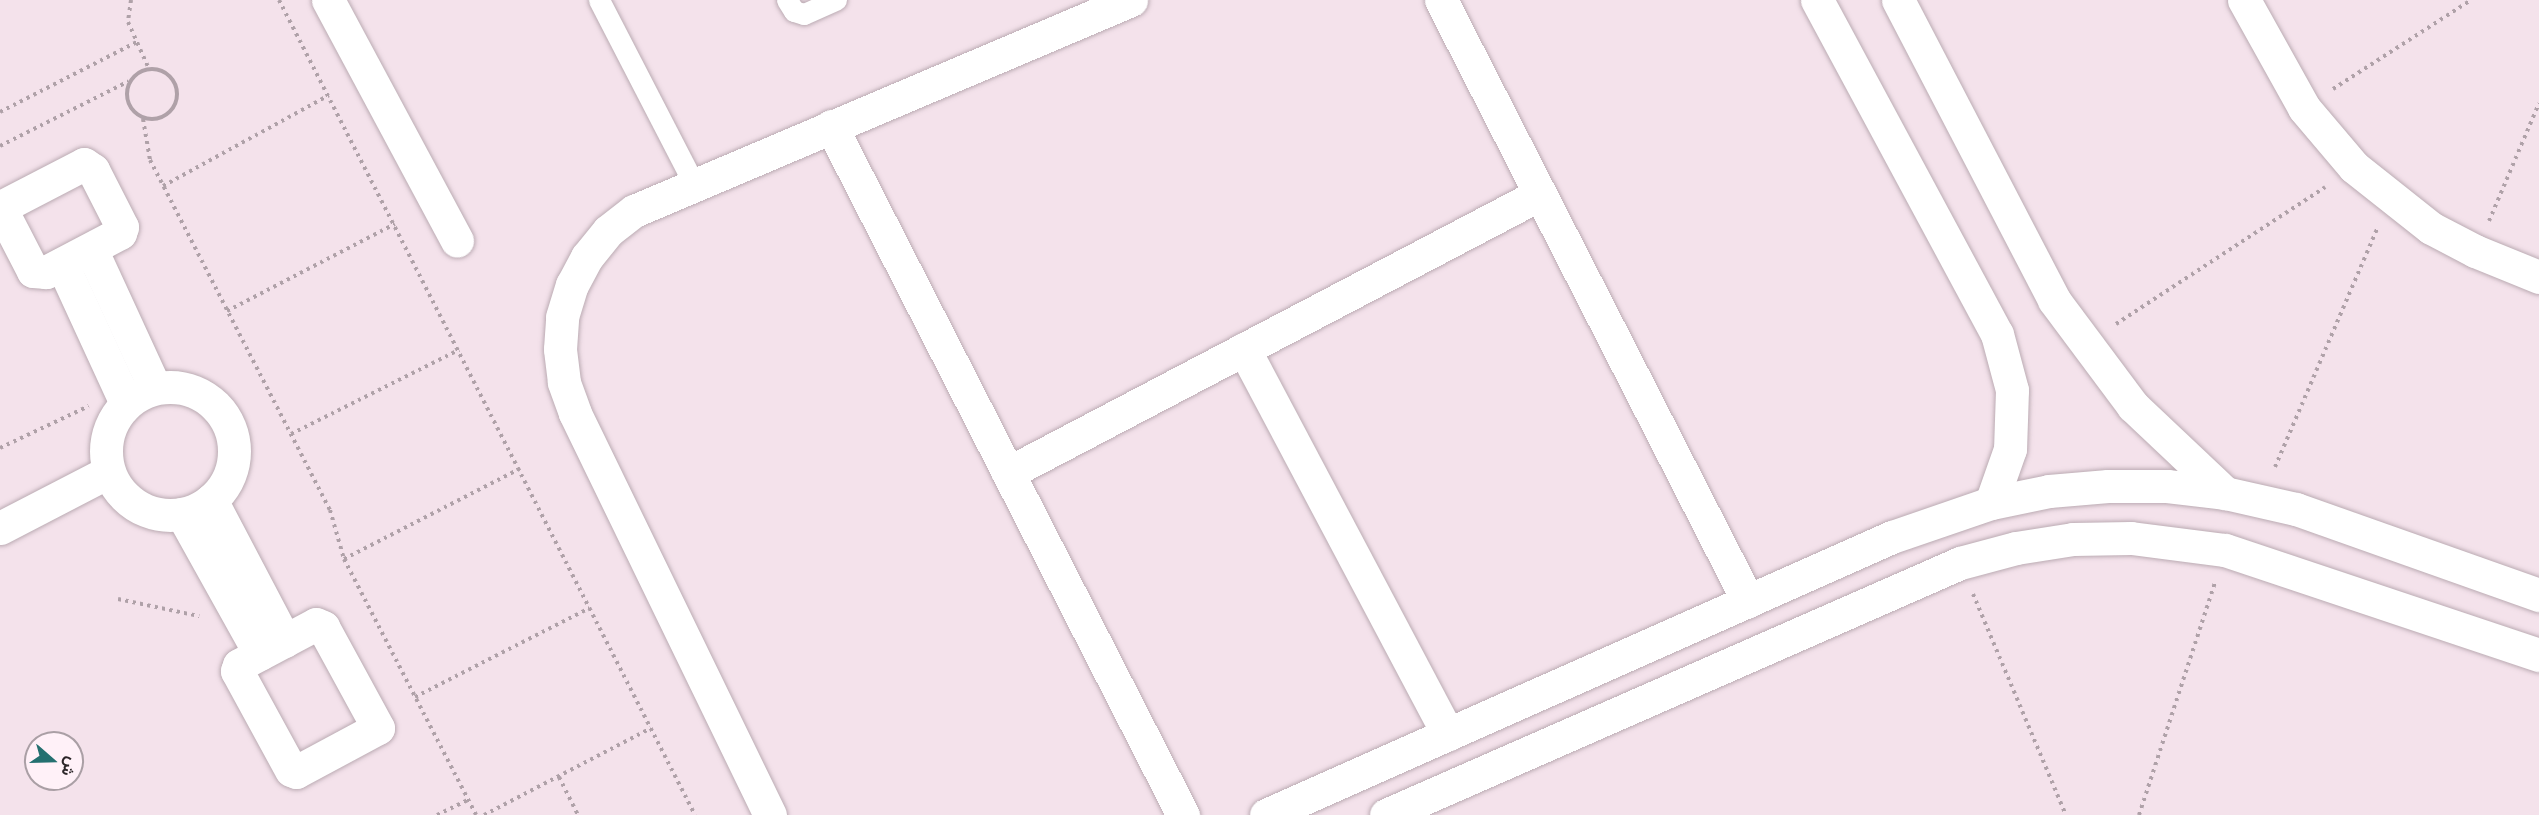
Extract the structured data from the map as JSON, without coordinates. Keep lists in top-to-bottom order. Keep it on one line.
{"north":"right"}
